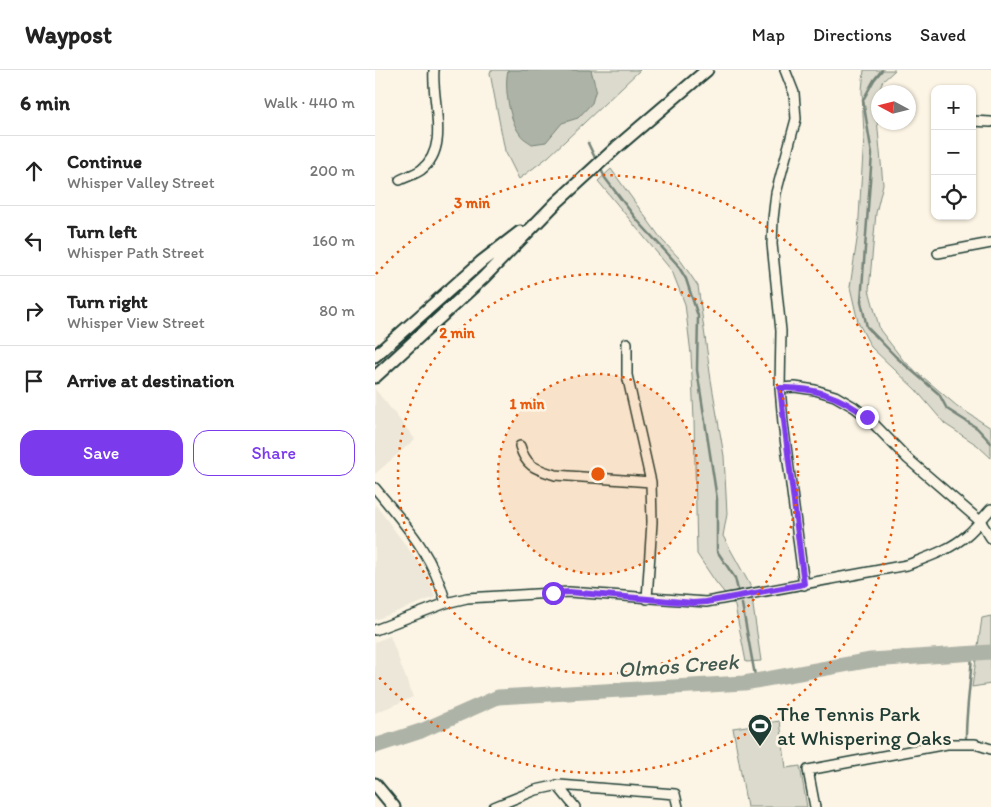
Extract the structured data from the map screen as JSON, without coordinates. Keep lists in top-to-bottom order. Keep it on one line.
{"water":["Olmos Creek"],"places":{"sports":["The Tennis Park at Whispering Oaks"]},"north":"left","page":{"header":"Waypost","nav":["Map","Directions","Saved"],"heading":["6 min","Walk · 440 m"],"map_buttons":["+","−"],"list":[["Continue","Whisper Valley Street","200 m"],["Turn left","Whisper Path Street","160 m"],["Turn right","Whisper View Street","80 m"],"Arrive at destination"],"buttons":["Save","Share"]},"rings":["3 min","2 min","1 min"]}
